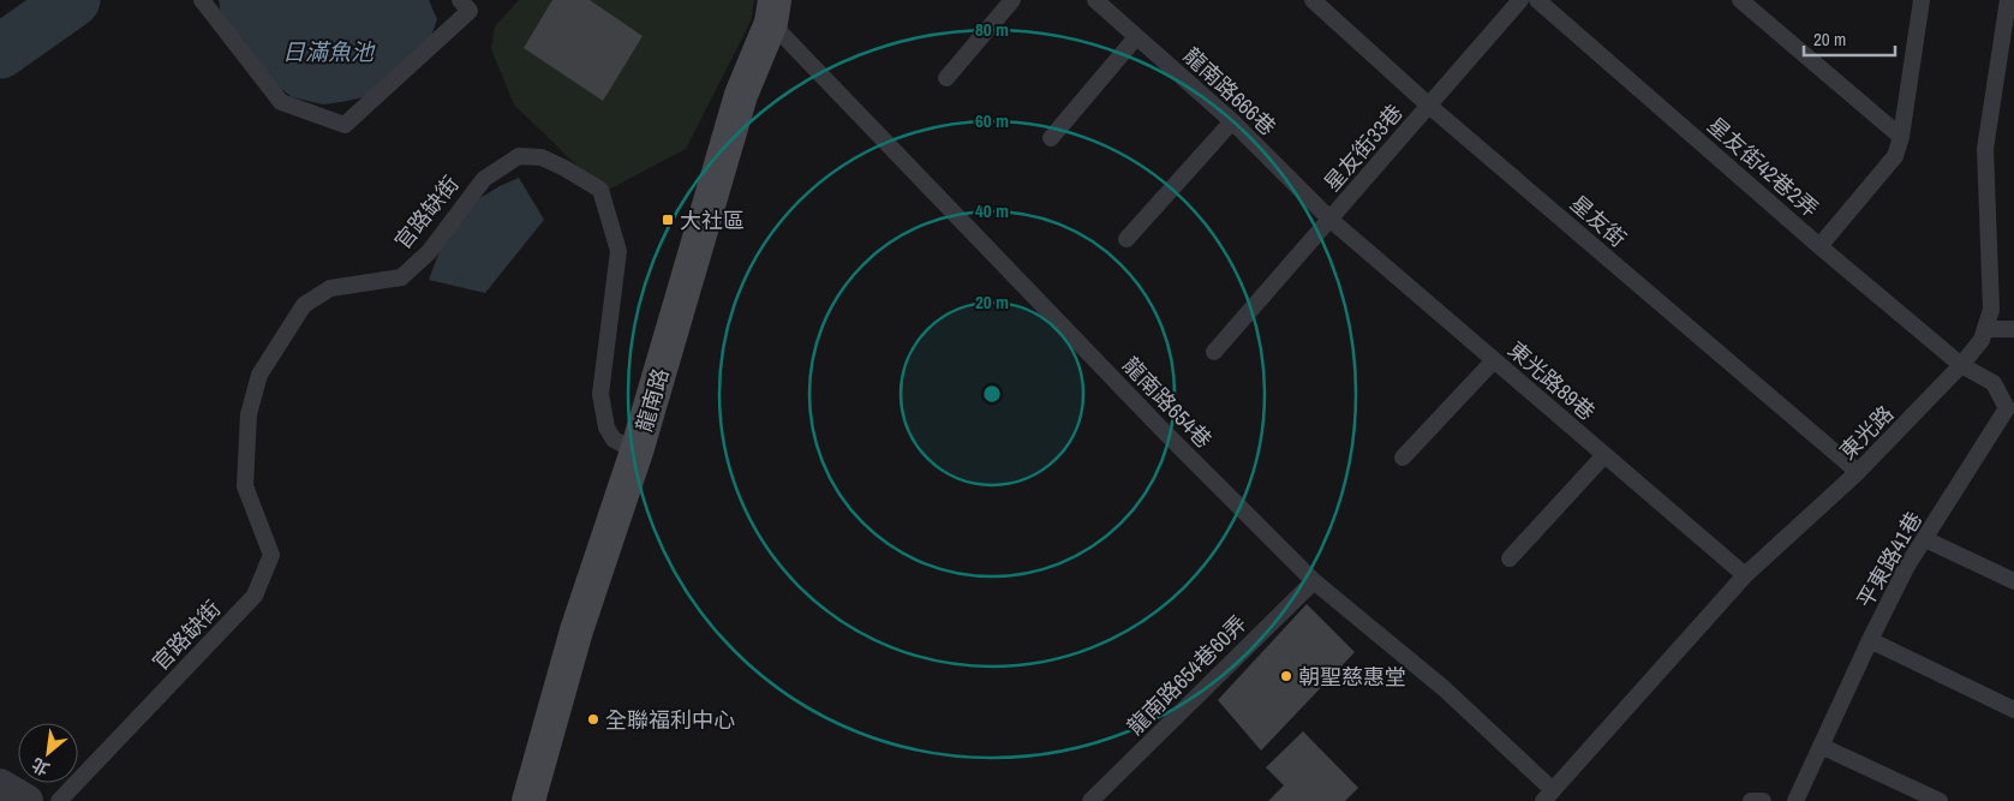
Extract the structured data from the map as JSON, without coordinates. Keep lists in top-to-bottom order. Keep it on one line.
{"streets":{"main road":["龍南路"],"lane":["龍南路666巷","星友街33巷","星友街42巷2弄","官路缺街","星友街","東光路89巷","龍南路654巷","東光路","平東路41巷","龍南路654巷60弄"]},"crossings":[["龍南路666巷","星友街33巷"],["龍南路666巷","東光路89巷"],["星友街33巷","星友街"],["星友街33巷","東光路89巷"],["星友街42巷2弄","東光路"],["星友街42巷2弄","平東路41巷"],["官路缺街","龍南路"],["星友街","東光路"],["東光路89巷","東光路"],["龍南路","龍南路654巷"],["龍南路654巷","東光路"],["龍南路654巷","龍南路654巷60弄"],["東光路","平東路41巷"]],"water":["日滿魚池"],"places":{"transit":["大社區"],"other":["朝聖慈惠堂","全聯福利中心"]},"scale_bar":"20 m","north":"bottom left","rings":["80 m","60 m","40 m","20 m"]}
